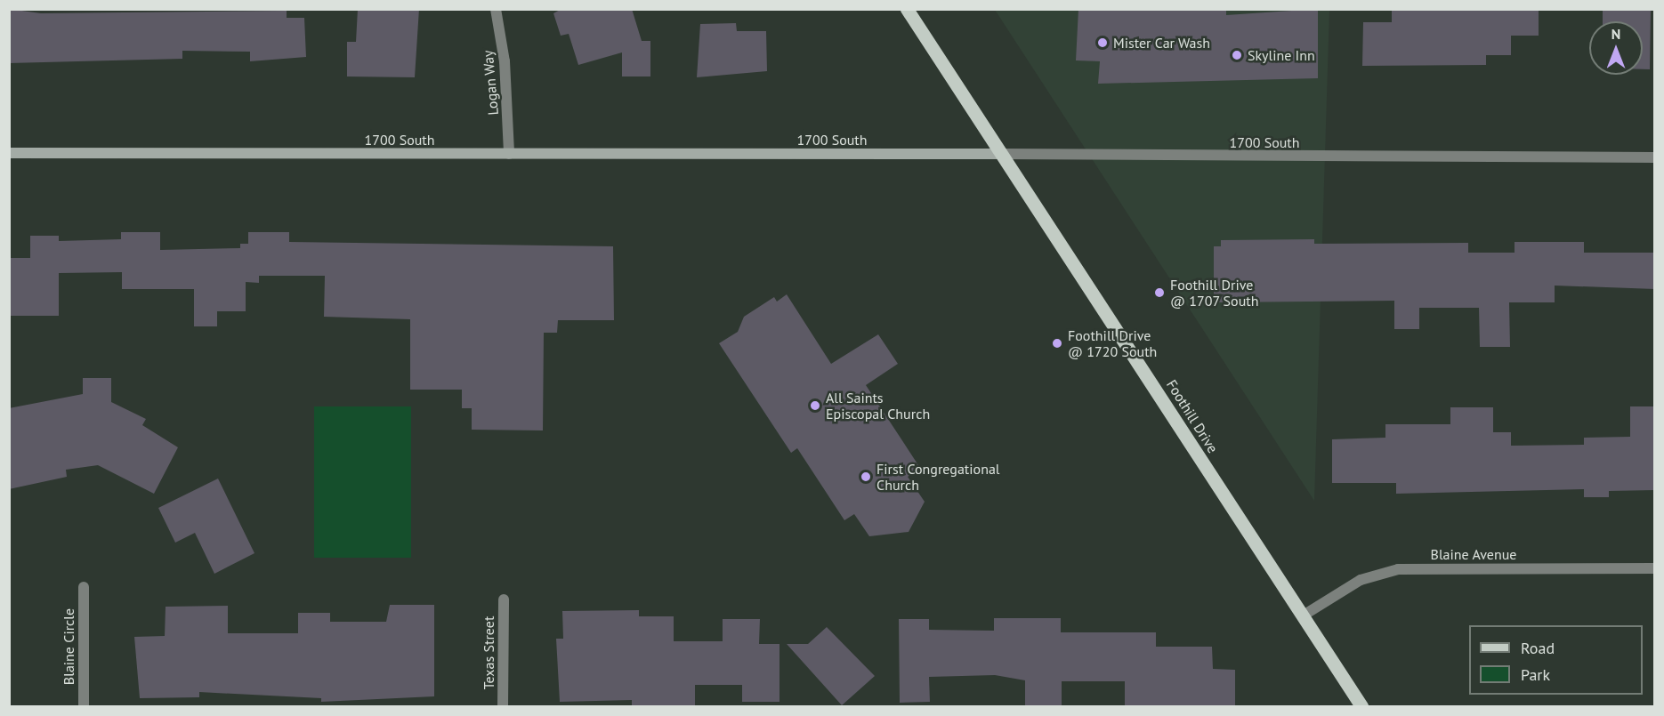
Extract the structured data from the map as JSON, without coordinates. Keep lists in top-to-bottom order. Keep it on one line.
{"streets":{"main road":["Foothill Drive"],"street":["Logan Way","1700 South","Blaine Avenue","Blaine Circle","Texas Street"]},"crossings":[["Logan Way","1700 South"],["1700 South","Foothill Drive"],["Foothill Drive","Blaine Avenue"]],"places":["Mister Car Wash","Skyline Inn","Foothill Drive @ 1707 South","Foothill Drive @ 1720 South","All Saints Episcopal Church","First Congregational Church"],"legend":["Road","Park"],"north":"top"}
